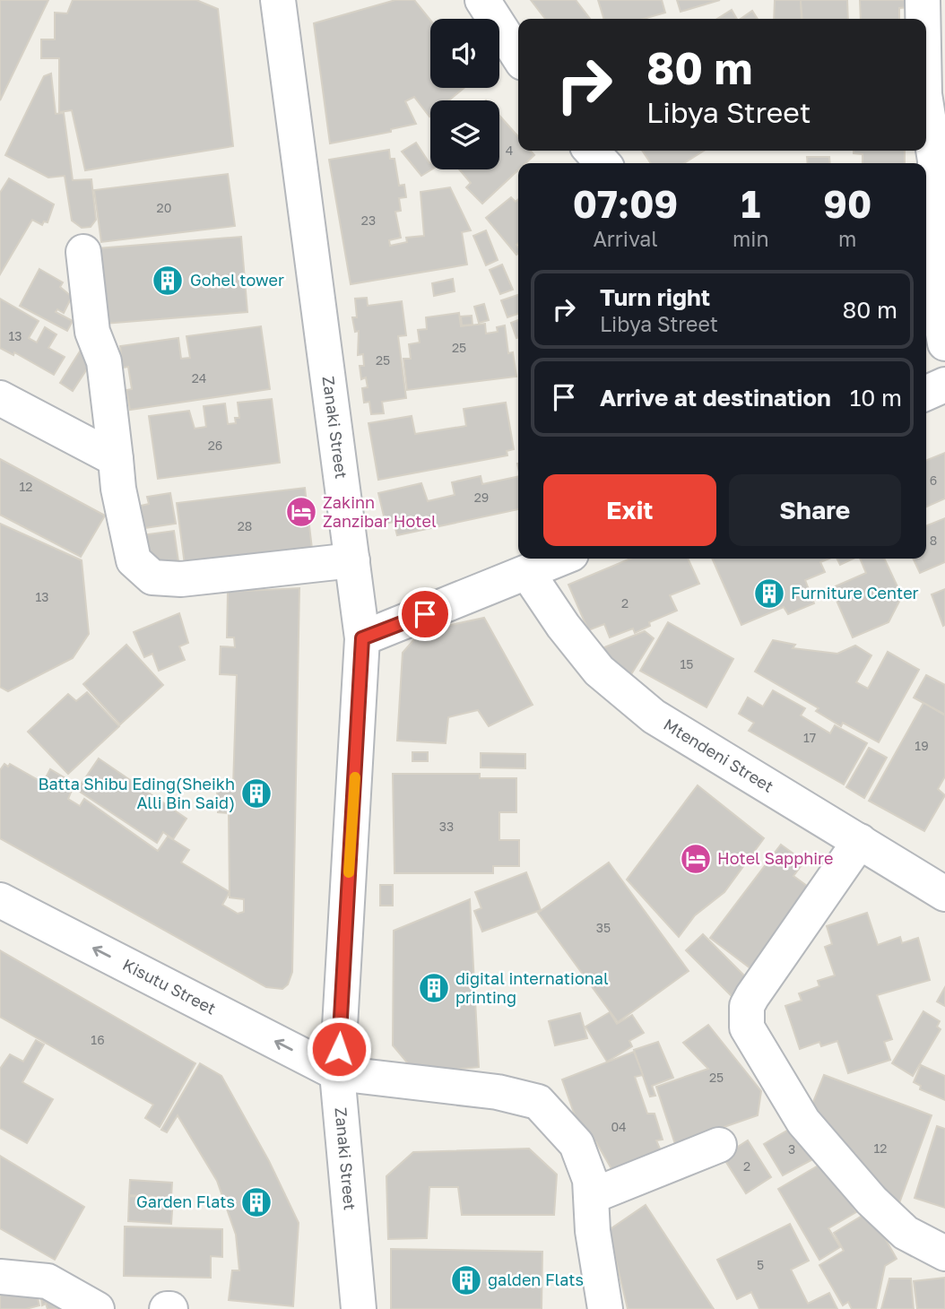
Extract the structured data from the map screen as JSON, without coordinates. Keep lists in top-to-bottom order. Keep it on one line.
{"streets":{"street":["Zanaki Street","Mtendeni Street","Kisutu Street"]},"crossings":[["Zanaki Street","Kisutu Street"]],"one_way":["Kisutu Street"],"places":{"building":["Gohel tower","Furniture Center","Batta Shibu Eding(Sheikh Alli Bin Said)","digital international printing","Garden Flats","galden Flats"],"hotel":["Zakinn Zanzibar Hotel","Hotel Sapphire"]},"house_numbers":["4","20","23","13","25","25","24","26","6","12","29","28","8","13","2","15","17","19","33","35","16","25","04","12","3","2","5"],"page":{"turn":["80 m","Libya Street"],"eta":["07:09","Arrival","1","min","90","m"],"list":[{"name":"Turn right","note":"Libya Street","value":"80 m"},{"name":"Arrive at destination","value":"10 m"}],"buttons":["Exit","Share"]}}
